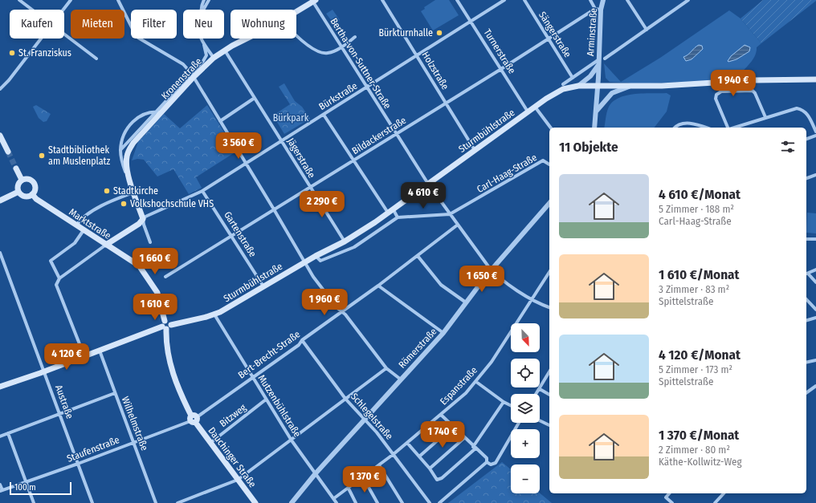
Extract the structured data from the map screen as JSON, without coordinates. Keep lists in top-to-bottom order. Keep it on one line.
{"streets":{"main road":["Kronenstraße","Sturmbühlstraße","Marktstraße","Dauchinger Straße"],"street":["Arminstraße","Sängerstraße","Turnerstraße","Bertha-von-Suttner-Straße","Holzstraße","Bürkstraße","Bildackerstraße","Jägerstraße","Carl-Haag-Straße","Gartenstraße","Römerstraße","Bert-Brecht-Straße","Espanstraße","Austraße","Mutzenbühlstraße","Bitzweg","Schlegelstraße","Wilhelmstraße","Staufenstraße"]},"crossings":[["Arminstraße","Sturmbühlstraße"],["Sängerstraße","Bildackerstraße"],["Turnerstraße","Bürkstraße"],["Turnerstraße","Sturmbühlstraße"],["Turnerstraße","Bildackerstraße"],["Bertha-von-Suttner-Straße","Kronenstraße"],["Bertha-von-Suttner-Straße","Bürkstraße"],["Bertha-von-Suttner-Straße","Sturmbühlstraße"],["Bertha-von-Suttner-Straße","Bildackerstraße"],["Bertha-von-Suttner-Straße","Carl-Haag-Straße"],["Bertha-von-Suttner-Straße","Römerstraße"],["Bertha-von-Suttner-Straße","Bert-Brecht-Straße"],["Bertha-von-Suttner-Straße","Espanstraße"],["Holzstraße","Bürkstraße"],["Holzstraße","Sturmbühlstraße"],["Holzstraße","Bildackerstraße"],["Kronenstraße","Jägerstraße"],["Bürkstraße","Jägerstraße"],["Bürkstraße","Gartenstraße"],["Sturmbühlstraße","Jägerstraße"],["Sturmbühlstraße","Gartenstraße"],["Sturmbühlstraße","Austraße"],["Sturmbühlstraße","Mutzenbühlstraße"],["Sturmbühlstraße","Wilhelmstraße"],["Sturmbühlstraße","Dauchinger Straße"],["Bildackerstraße","Jägerstraße"],["Bildackerstraße","Gartenstraße"],["Marktstraße","Dauchinger Straße"],["Römerstraße","Mutzenbühlstraße"],["Römerstraße","Schlegelstraße"],["Bert-Brecht-Straße","Mutzenbühlstraße"],["Bert-Brecht-Straße","Schlegelstraße"],["Bert-Brecht-Straße","Staufenstraße"],["Bert-Brecht-Straße","Dauchinger Straße"],["Espanstraße","Mutzenbühlstraße"],["Espanstraße","Schlegelstraße"],["Austraße","Staufenstraße"],["Mutzenbühlstraße","Bitzweg"],["Bitzweg","Dauchinger Straße"],["Wilhelmstraße","Staufenstraße"],["Staufenstraße","Dauchinger Straße"]],"parks":["Bürkpark"],"places":["Bürkturnhalle","St. Franziskus","Stadtbibliothek am Muslenplatz","Stadtkirche","Volkshochschule VHS"],"scale_bar":"100 m","north":"bottom right","page":{"chip":["Kaufen","Mieten","Filter","Neu","Wohnung"],"price":["1 940 €","3 560 €","4 610 €","2 290 €","1 660 €","1 650 €","1 960 €","1 610 €","4 120 €","1 740 €","1 370 €"],"heading":"11 Objekte","list":[{"name":"4 610 €/Monat","note":"5 Zimmer · 188 m² · Carl-Haag-Straße"},{"name":"1 610 €/Monat","note":"3 Zimmer · 83 m² · Spittelstraße"},{"name":"4 120 €/Monat","note":"5 Zimmer · 173 m² · Spittelstraße"},{"name":"1 370 €/Monat","note":"2 Zimmer · 80 m² · Käthe-Kollwitz-Weg"}],"map_buttons":["+","−"],"scale":"100 m"}}
